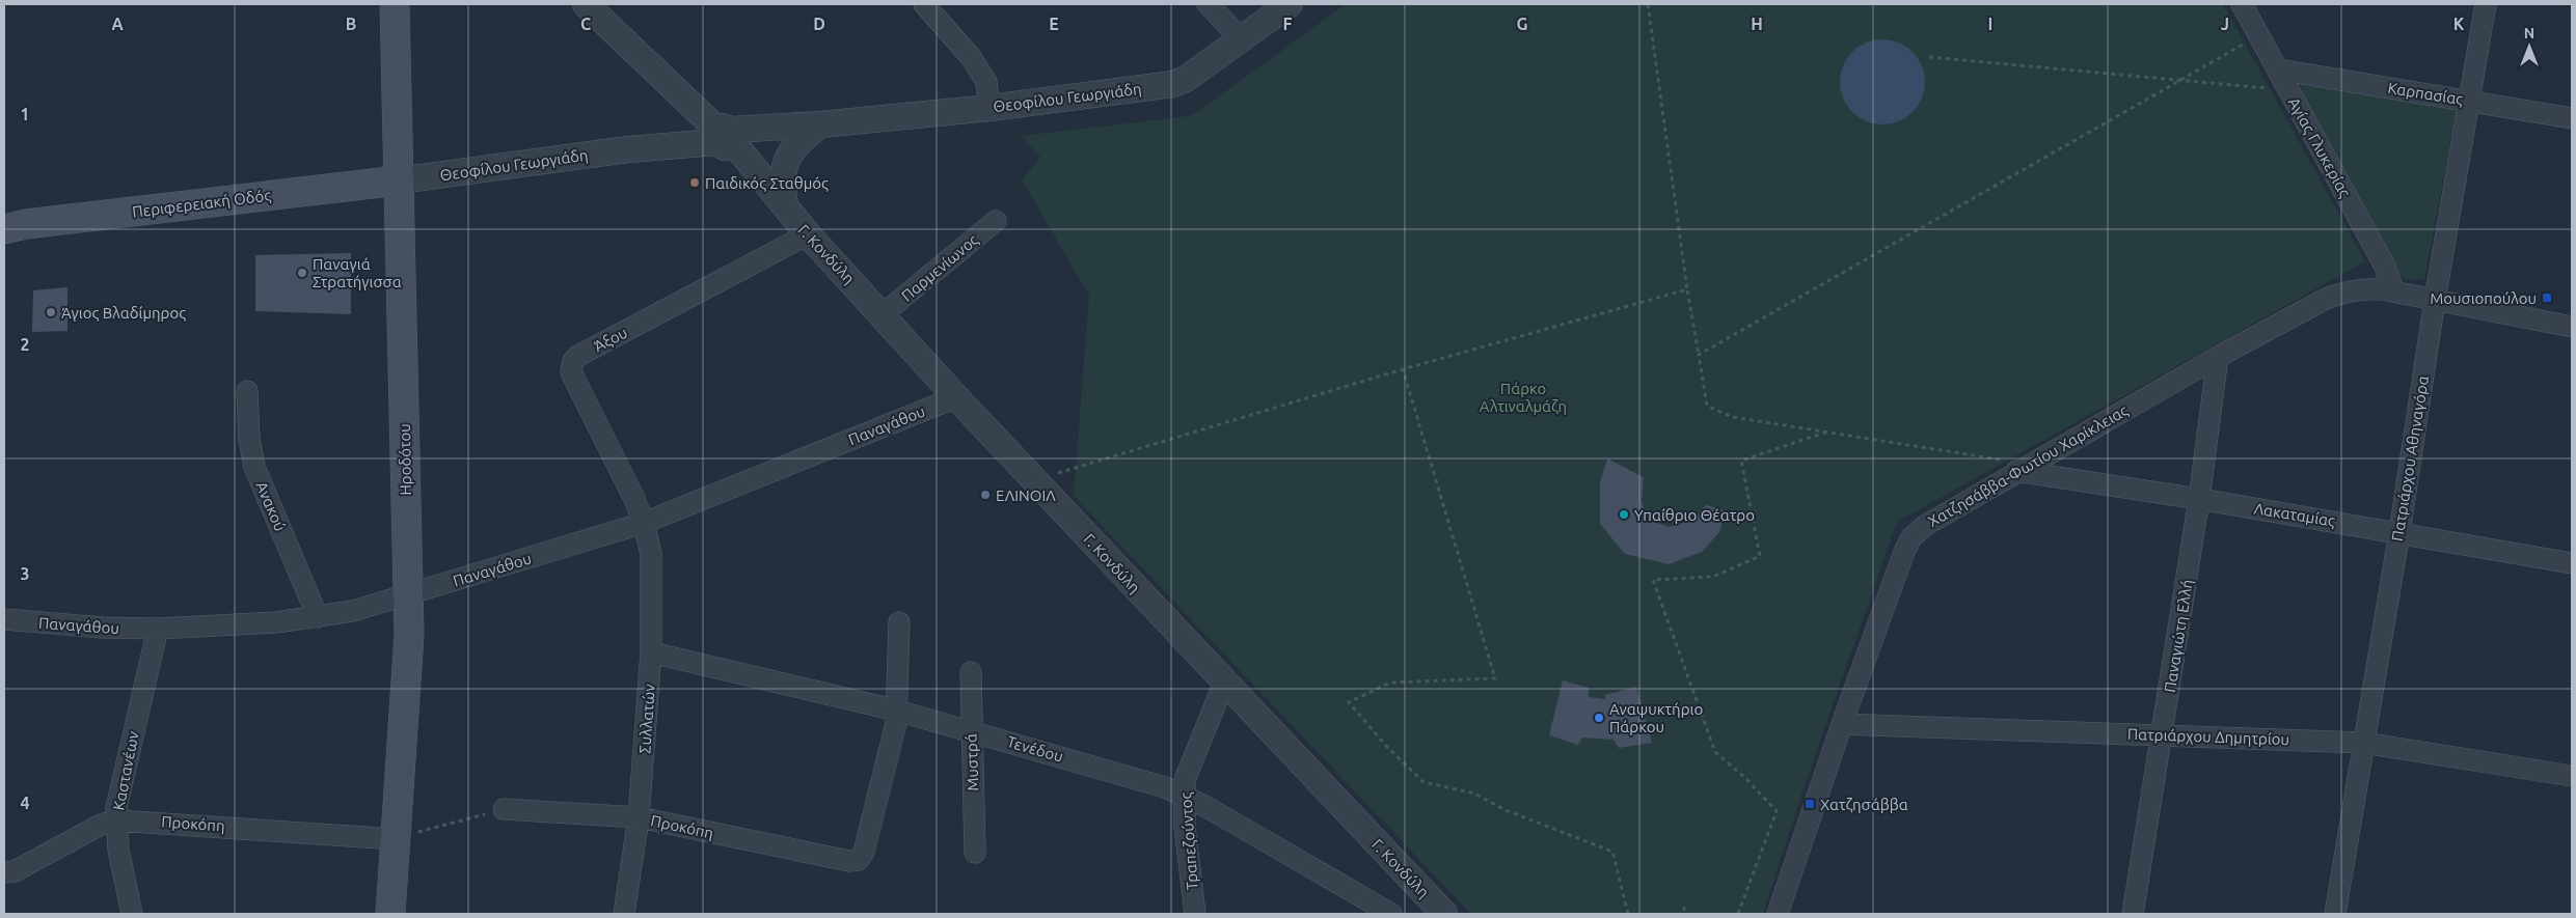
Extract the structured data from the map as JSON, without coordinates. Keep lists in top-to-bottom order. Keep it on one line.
{"streets":{"main road":["Περιφερειακή Οδός","Ηροδότου"],"street":["Καρπασίας","Θεοφίλου Γεωργιάδη","Αγίας Γλυκερίας","Γ. Κονδύλη","Παρμενίωνος","Άξου","Παναγάθου","Πατριάρχου Αθηναγόρα","Χατζησάββα-Φωτίου Χαρίκλειας","Ανακού","Λακαταμίας","Παναγιώτη Ελλή","Συλλατών","Πατριάρχου Δημητρίου","Τενέδου","Μυστρά","Καστανέων","Προκόπη","Τραπεζούντος"]},"crossings":[["Καρπασίας","Αγίας Γλυκερίας"],["Καρπασίας","Πατριάρχου Αθηναγόρα"],["Θεοφίλου Γεωργιάδη","Περιφερειακή Οδός"],["Θεοφίλου Γεωργιάδη","Γ. Κονδύλη"],["Θεοφίλου Γεωργιάδη","Ηροδότου"],["Αγίας Γλυκερίας","Χατζησάββα-Φωτίου Χαρίκλειας"],["Περιφερειακή Οδός","Ηροδότου"],["Γ. Κονδύλη","Παρμενίωνος"],["Γ. Κονδύλη","Άξου"],["Γ. Κονδύλη","Παναγάθου"],["Γ. Κονδύλη","Τραπεζούντος"],["Άξου","Παναγάθου"],["Άξου","Συλλατών"],["Παναγάθου","Ηροδότου"],["Παναγάθου","Ανακού"],["Παναγάθου","Συλλατών"],["Παναγάθου","Καστανέων"],["Πατριάρχου Αθηναγόρα","Χατζησάββα-Φωτίου Χαρίκλειας"],["Πατριάρχου Αθηναγόρα","Λακαταμίας"],["Πατριάρχου Αθηναγόρα","Πατριάρχου Δημητρίου"],["Ηροδότου","Προκόπη"],["Χατζησάββα-Φωτίου Χαρίκλειας","Λακαταμίας"],["Χατζησάββα-Φωτίου Χαρίκλειας","Παναγιώτη Ελλή"],["Χατζησάββα-Φωτίου Χαρίκλειας","Πατριάρχου Δημητρίου"],["Λακαταμίας","Παναγιώτη Ελλή"],["Παναγιώτη Ελλή","Πατριάρχου Δημητρίου"],["Συλλατών","Τενέδου"],["Συλλατών","Προκόπη"],["Τενέδου","Μυστρά"],["Τενέδου","Προκόπη"],["Τενέδου","Τραπεζούντος"],["Καστανέων","Προκόπη"]],"parks":["Πάρκο Αλτιναλμάζη"],"places":{"other":["Παιδικός Σταθμός","Παναγιά Στρατήγισσα","Άγιος Βλαδίμηρος","ΕΛΙΝΟΙΛ","Υπαίθριο Θέατρο","Αναψυκτήριο Πάρκου"],"transit":["Μουσιοπούλου","Χατζησάββα"]},"north":"top","grid":{"columns":["A","B","C","D","E","F","G","H","I","J","K"],"rows":["1","2","3","4"]}}
